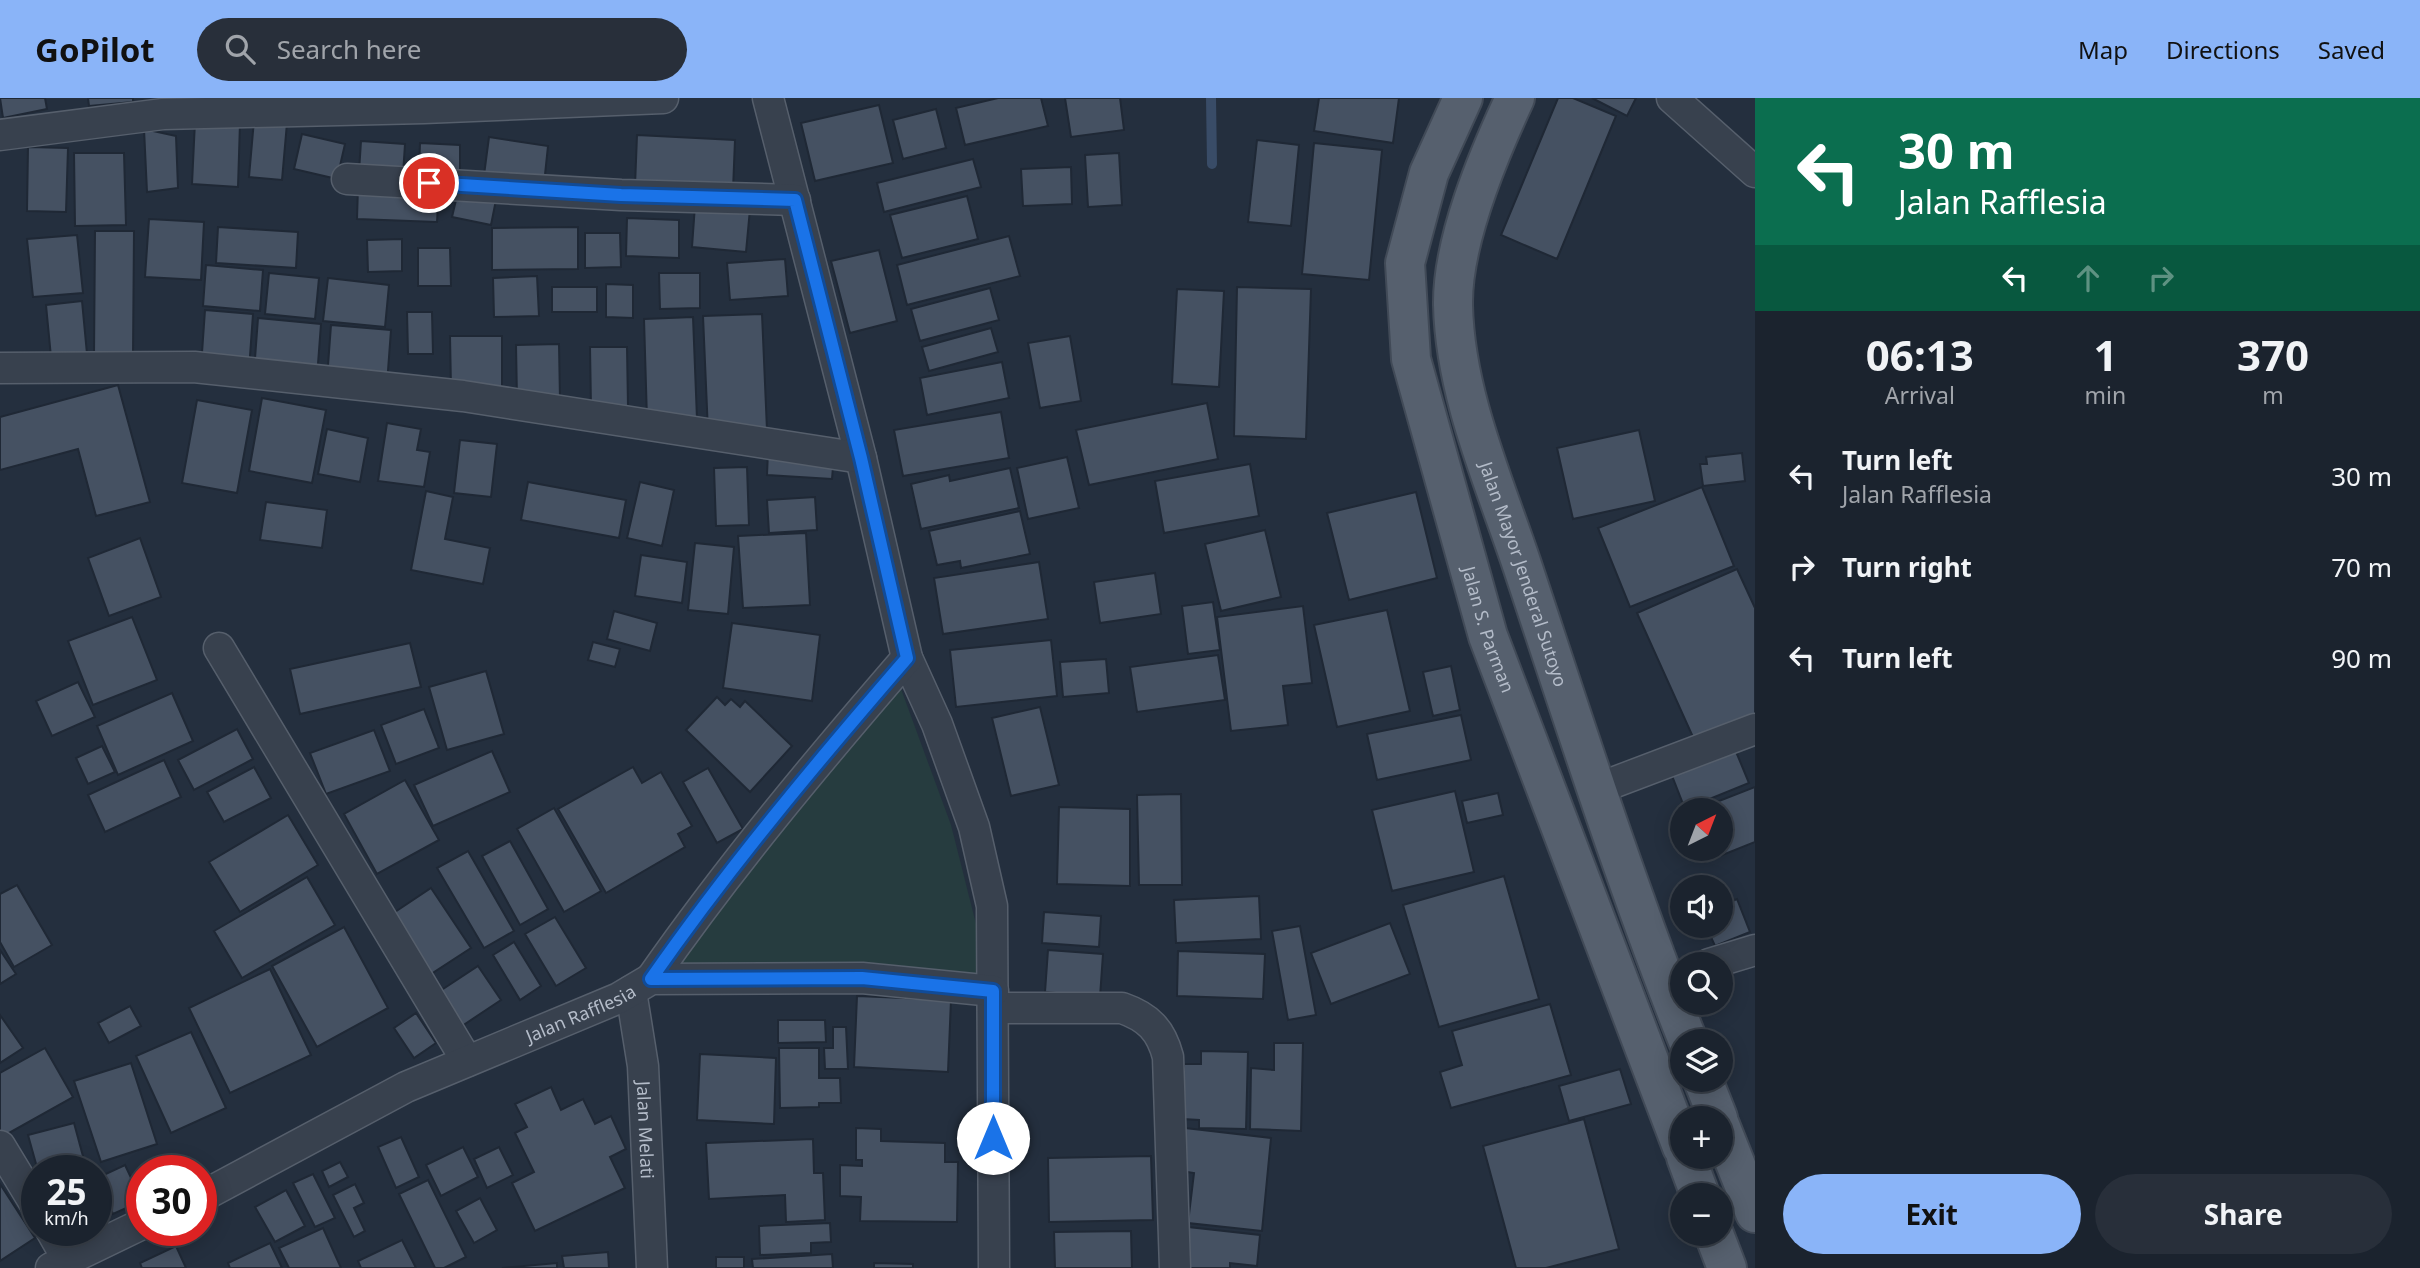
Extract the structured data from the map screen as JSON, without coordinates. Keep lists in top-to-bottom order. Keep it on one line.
{"streets":{"main road":["Jalan Mayor Jenderal Sutoyo","Jalan S. Parman"],"street":["Jalan Rafflesia","Jalan Melati"]},"crossings":[["Jalan Rafflesia","Jalan Melati"]],"north":"top right","page":{"header":"GoPilot","search":"Search here","nav":["Map","Directions","Saved"],"turn":["30 m","Jalan Rafflesia"],"eta":["06:13","Arrival","1","min","370","m"],"list":[{"name":"Turn left","note":"Jalan Rafflesia","value":"30 m"},{"name":"Turn right","value":"70 m"},{"name":"Turn left","value":"90 m"}],"map_buttons":["+","−"],"speed":"25 km/h","limit":"30","buttons":["Exit","Share"]}}
